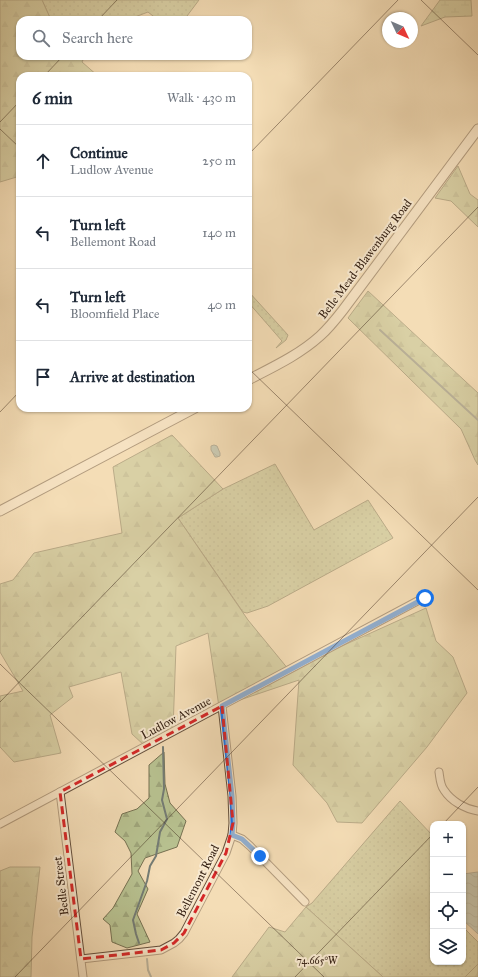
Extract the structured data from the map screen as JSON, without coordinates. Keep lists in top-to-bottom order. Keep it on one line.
{"streets":{"street":["Belle Mead-Blawenburg Road","Ludlow Avenue","Bellemont Road","Bedle Street"]},"crossings":[["Ludlow Avenue","Bellemont Road"],["Ludlow Avenue","Bedle Street"],["Bellemont Road","Bedle Street"]],"north":"bottom right","page":{"search":"Search here","heading":["6 min","Walk · 430 m"],"list":[["Continue","Ludlow Avenue","250 m"],["Turn left","Bellemont Road","140 m"],["Turn left","Bloomfield Place","40 m"],"Arrive at destination"],"map_buttons":["+","−"]},"coordinates":["74.665°W"]}
